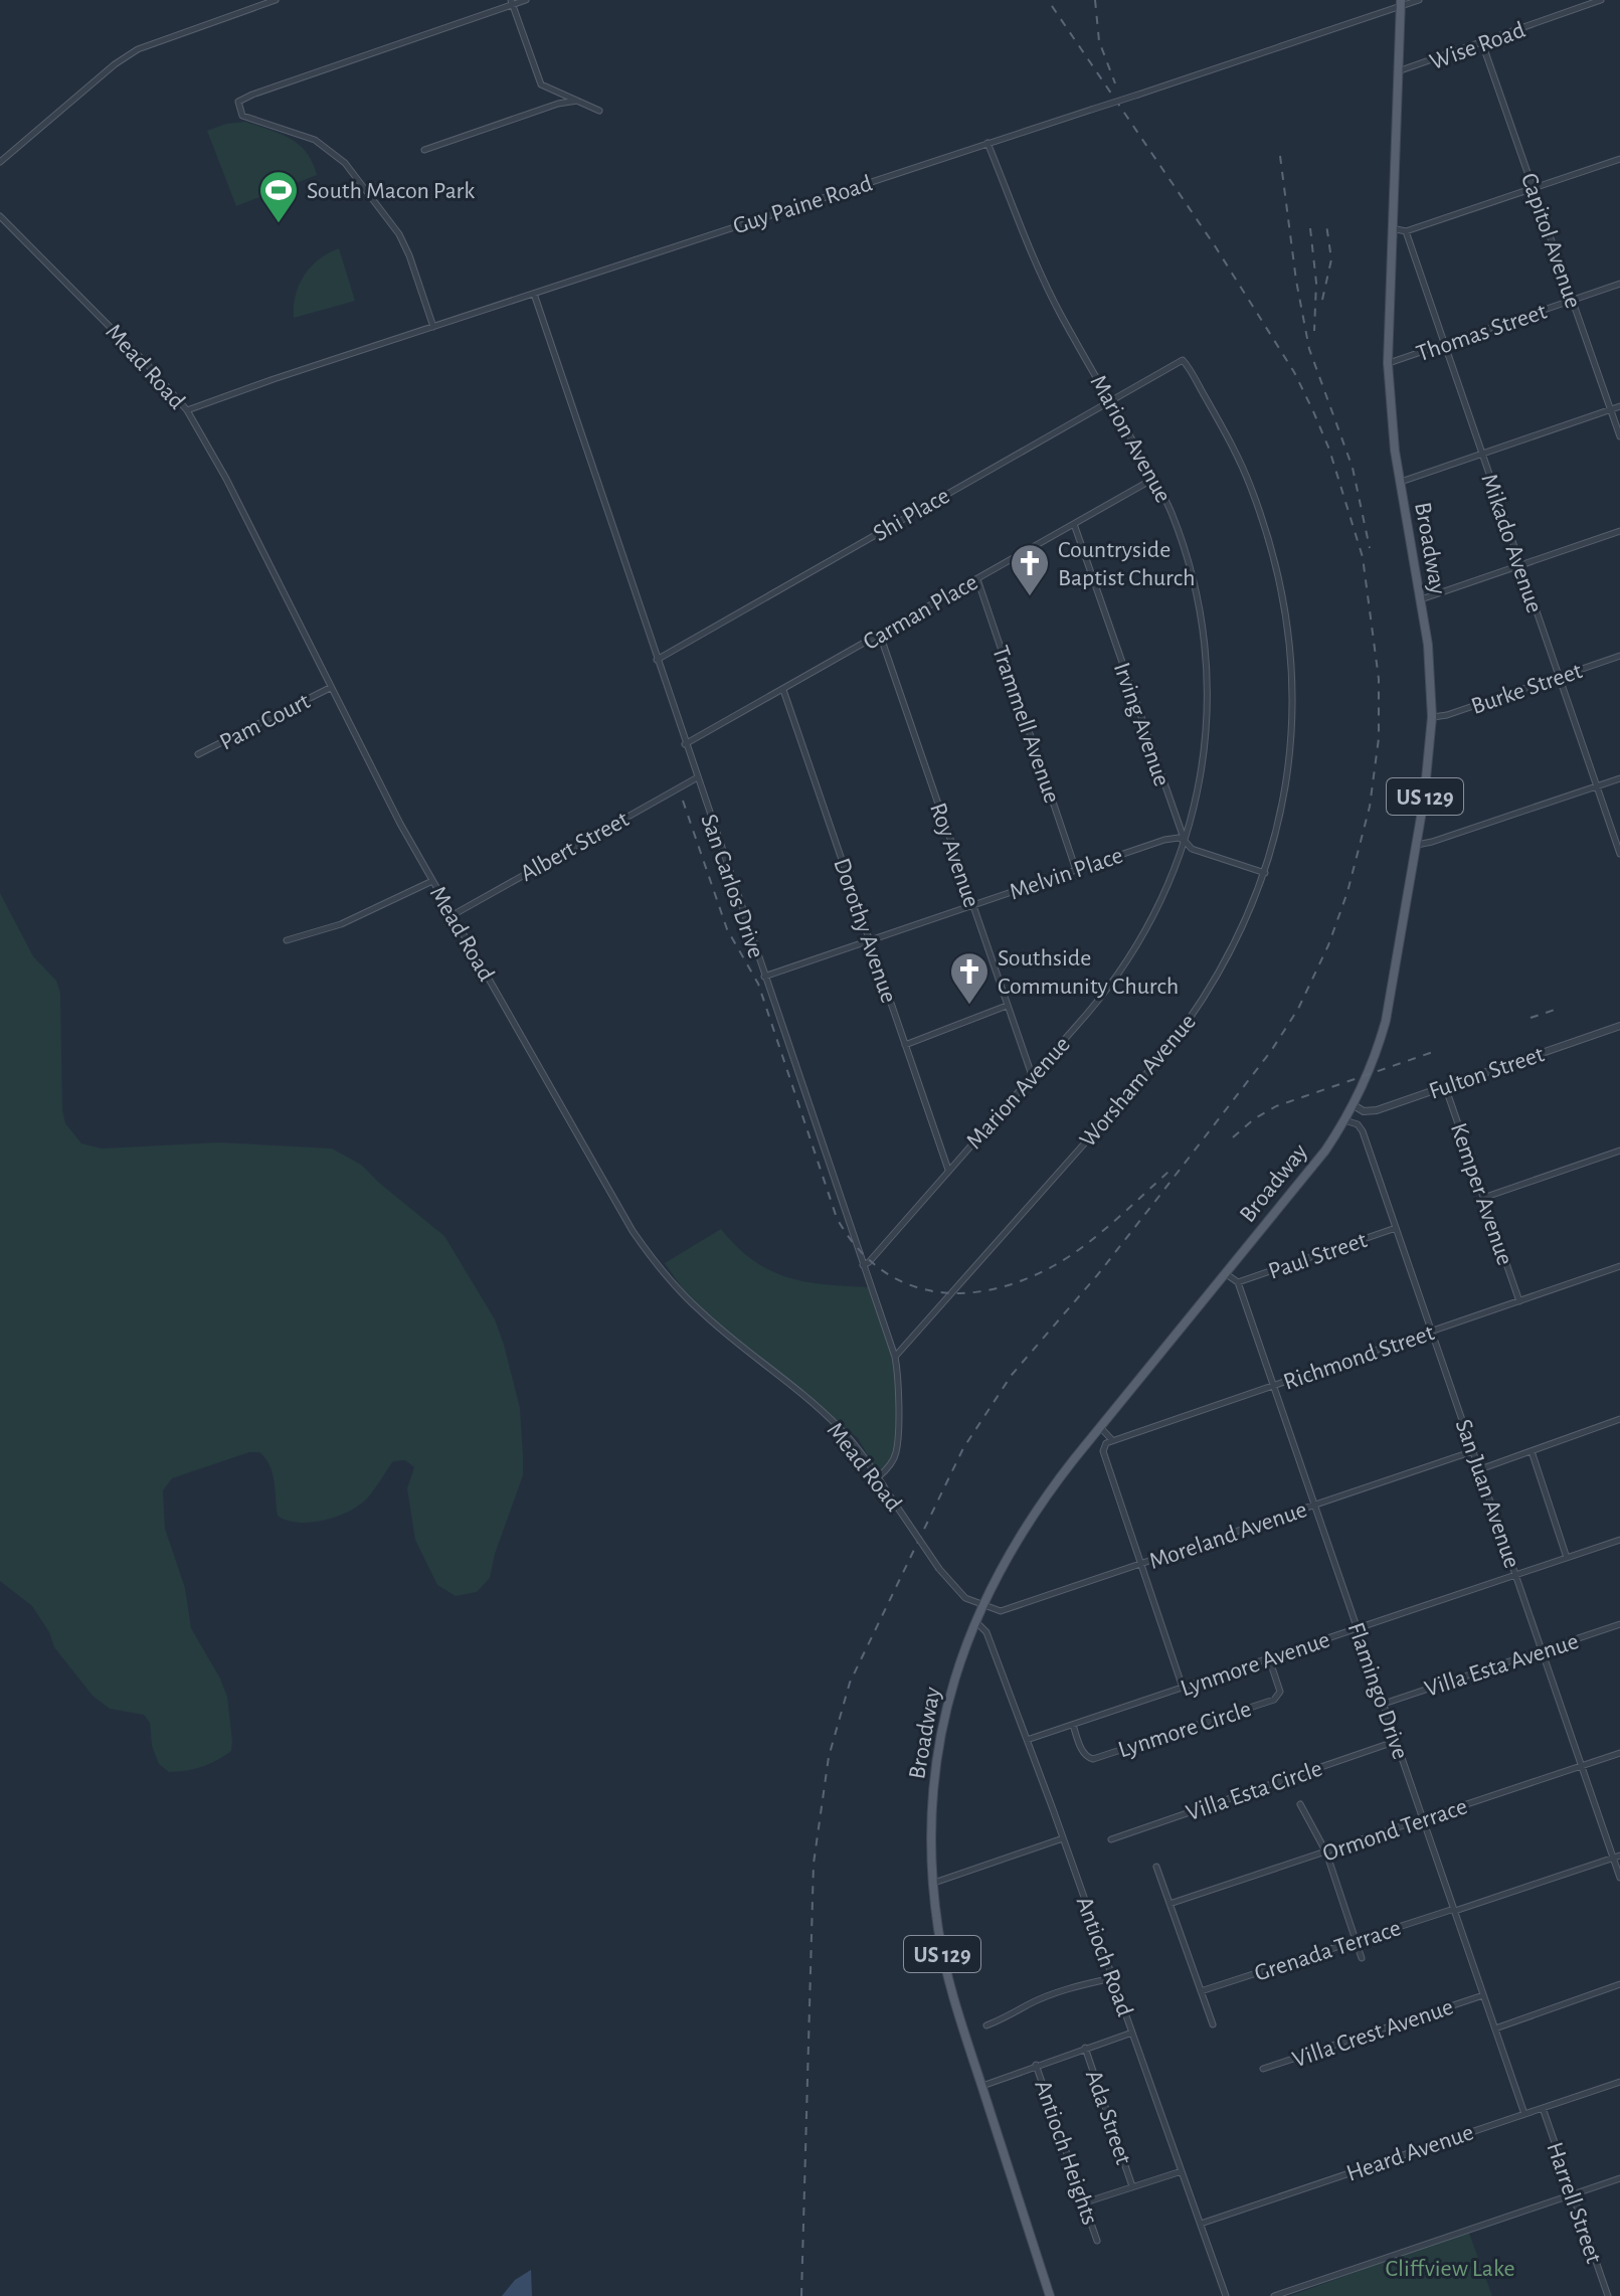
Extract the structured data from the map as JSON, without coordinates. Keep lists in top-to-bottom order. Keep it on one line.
{"streets":{"main road":["Broadway","US 129"],"street":["Wise Road","Guy Paine Road","Capitol Avenue","Thomas Street","Mead Road","Marion Avenue","Shi Place","Mikado Avenue","Carman Place","Burke Street","Pam Court","Trammell Avenue","Irving Avenue","Albert Street","Roy Avenue","Melvin Place","San Carlos Drive","Dorothy Avenue","Fulton Street","Worsham Avenue","Kemper Avenue","Paul Street","Richmond Street","San Juan Avenue","Moreland Avenue","Lynmore Avenue","Villa Esta Avenue","Flamingo Drive","Lynmore Circle","Villa Esta Circle","Ormond Terrace","Grenada Terrace","Antioch Road","Villa Crest Avenue","Ada Street","Antioch Heights","Heard Avenue","Harrell Street"]},"crossings":[["Wise Road","Capitol Avenue"],["Wise Road","Broadway"],["Guy Paine Road","Mead Road"],["Guy Paine Road","Marion Avenue"],["Guy Paine Road","Broadway"],["Guy Paine Road","San Carlos Drive"],["Capitol Avenue","Thomas Street"],["Thomas Street","Mikado Avenue"],["Thomas Street","Broadway"],["Mead Road","Broadway"],["Mead Road","Pam Court"],["Mead Road","Albert Street"],["Mead Road","San Carlos Drive"],["Mead Road","Moreland Avenue"],["Marion Avenue","Shi Place"],["Marion Avenue","Carman Place"],["Marion Avenue","Irving Avenue"],["Marion Avenue","Roy Avenue"],["Marion Avenue","Melvin Place"],["Marion Avenue","San Carlos Drive"],["Marion Avenue","Dorothy Avenue"],["Shi Place","San Carlos Drive"],["Shi Place","Worsham Avenue"],["Mikado Avenue","Burke Street"],["Broadway","Burke Street"],["Broadway","Fulton Street"],["Broadway","San Juan Avenue"],["Broadway","Moreland Avenue"],["Broadway","Antioch Road"],["Carman Place","Trammell Avenue"],["Carman Place","Irving Avenue"],["Carman Place","Roy Avenue"],["Carman Place","San Carlos Drive"],["Carman Place","Dorothy Avenue"],["Trammell Avenue","Melvin Place"],["Irving Avenue","Melvin Place"],["Albert Street","San Carlos Drive"],["Roy Avenue","Melvin Place"],["Melvin Place","San Carlos Drive"],["Melvin Place","Dorothy Avenue"],["San Carlos Drive","Worsham Avenue"],["Fulton Street","Kemper Avenue"],["Kemper Avenue","Richmond Street"],["Paul Street","San Juan Avenue"],["Paul Street","Flamingo Drive"],["Richmond Street","San Juan Avenue"],["Richmond Street","Flamingo Drive"],["San Juan Avenue","Moreland Avenue"],["San Juan Avenue","Lynmore Avenue"],["San Juan Avenue","Villa Esta Avenue"],["San Juan Avenue","Ormond Terrace"],["San Juan Avenue","Grenada Terrace"],["Moreland Avenue","Flamingo Drive"],["Lynmore Avenue","Flamingo Drive"],["Lynmore Avenue","Lynmore Circle"],["Lynmore Avenue","Antioch Road"],["Villa Esta Avenue","Flamingo Drive"],["Flamingo Drive","Villa Esta Circle"],["Flamingo Drive","Ormond Terrace"],["Flamingo Drive","Grenada Terrace"],["Flamingo Drive","Villa Crest Avenue"],["Flamingo Drive","Heard Avenue"],["Antioch Road","Heard Avenue"],["Heard Avenue","Harrell Street"]],"parks":["Cliffview Lake"],"places":{"sports":["South Macon Park"],"church":["Countryside Baptist Church","Southside Community Church"]}}
